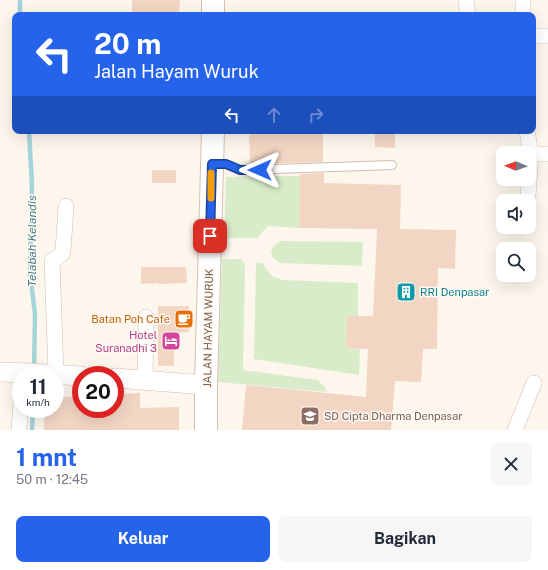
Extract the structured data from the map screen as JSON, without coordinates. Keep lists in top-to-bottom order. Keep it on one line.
{"streets":{"main road":["JALAN HAYAM WURUK"]},"water":["Telabah Kelandis"],"places":{"building":["RRI Denpasar"],"cafe":["Batan Poh Cafe"],"hotel":["Hotel Suranadhi 3"],"school or university":["SD Cipta Dharma Denpasar"]},"north":"left","page":{"turn":["20 m","Jalan Hayam Wuruk"],"speed":"11 km/h","limit":"20","heading":["1 mnt","50 m · 12:45"],"buttons":["Keluar","Bagikan"]}}
